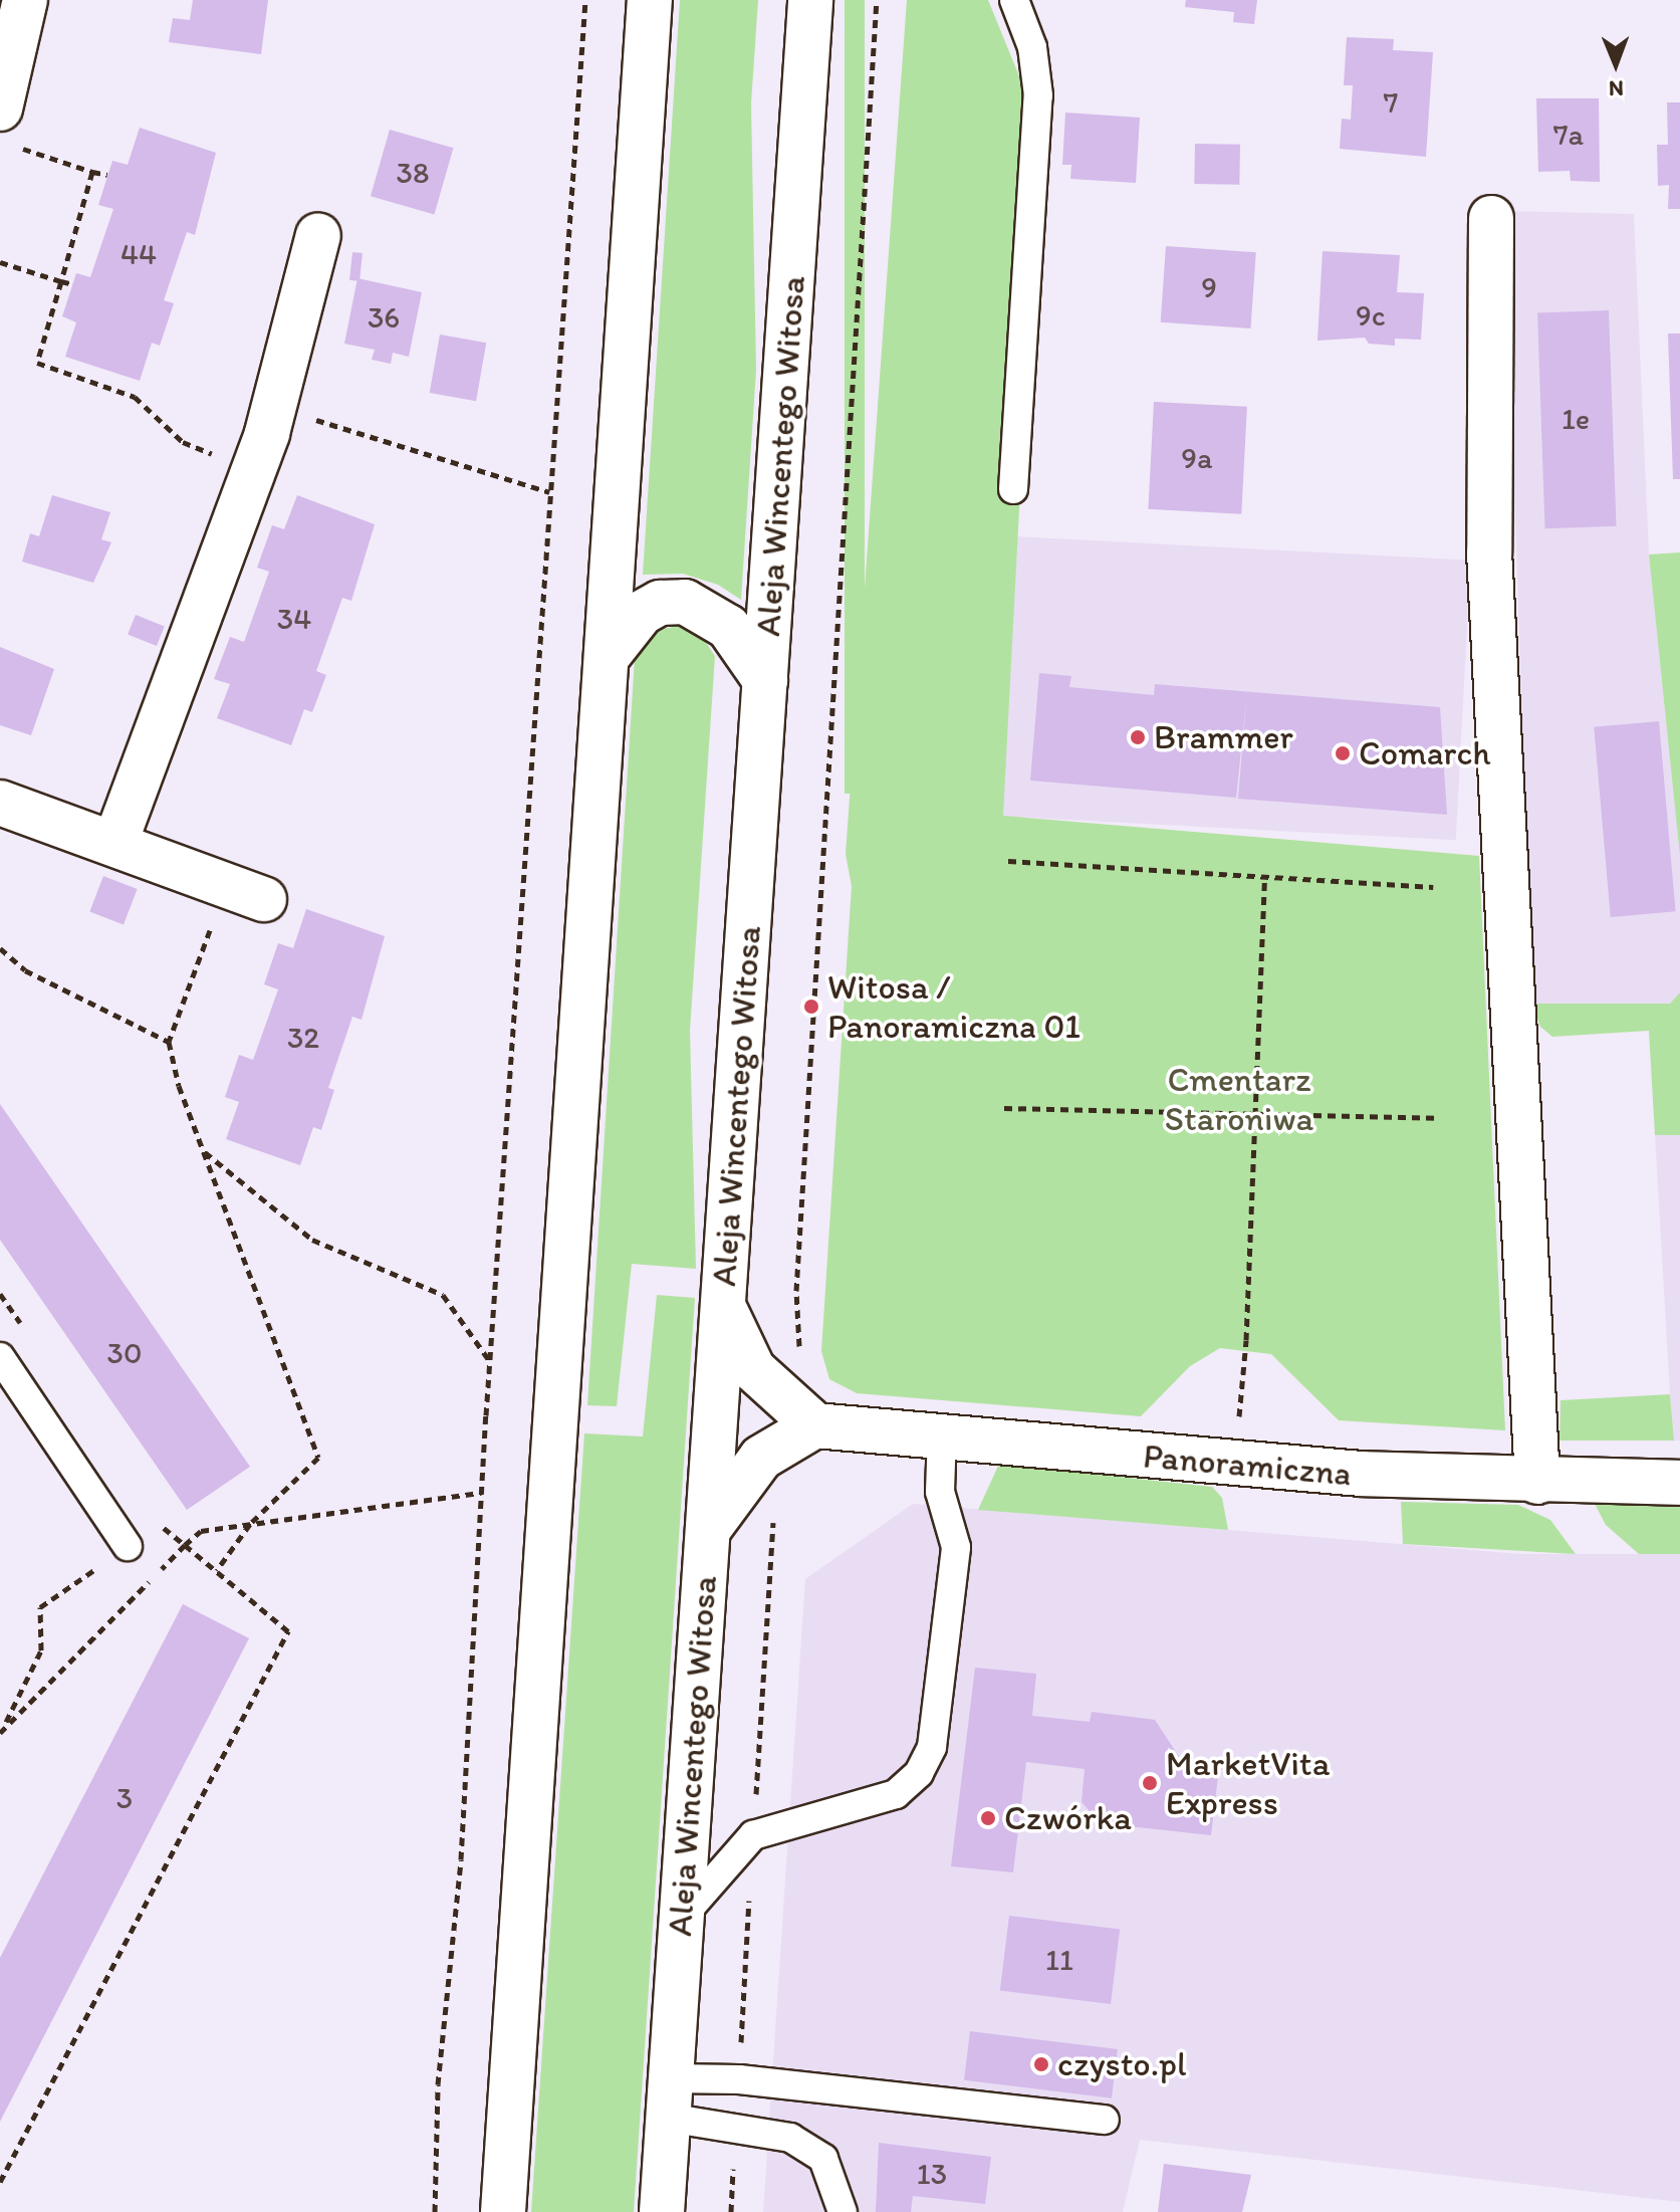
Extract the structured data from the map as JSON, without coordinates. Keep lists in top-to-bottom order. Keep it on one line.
{"streets":{"main road":["Aleja Wincentego Witosa","Panoramiczna"]},"parks":["Cmentarz Staroniwa"],"places":["Brammer","Comarch","Witosa / Panoramiczna 01","MarketVita Express","Czwórka","czysto.pl"],"house_numbers":["7","7a","38","44","9","9c","36","1e","9a","34","32","30","3","11","13"],"north":"bottom"}
